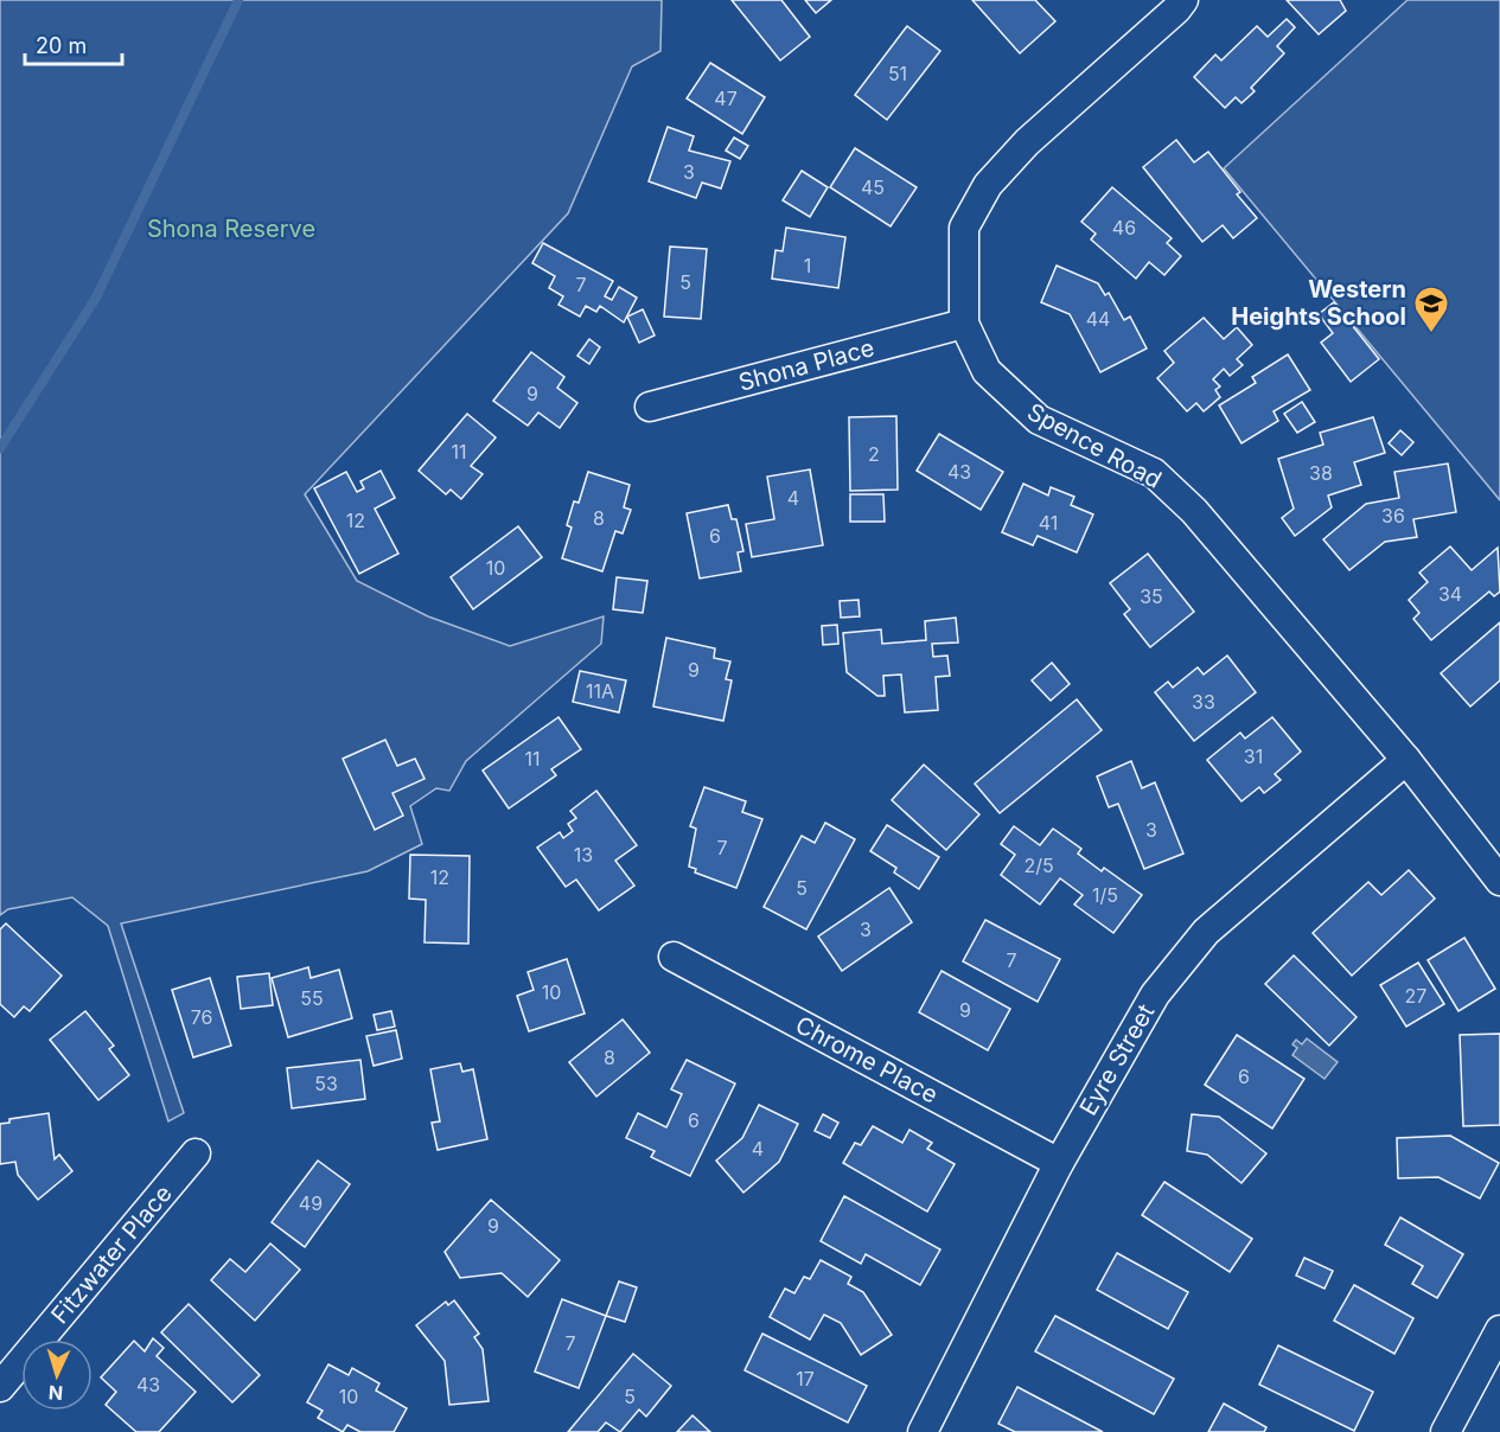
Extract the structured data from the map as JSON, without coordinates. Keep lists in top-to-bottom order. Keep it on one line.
{"streets":{"street":["Shona Place","Spence Road","Chrome Place","Eyre Street","Fitzwater Place"]},"crossings":[["Shona Place","Spence Road"],["Spence Road","Eyre Street"],["Chrome Place","Eyre Street"]],"parks":["Shona Reserve"],"places":{"school or university":["Western Heights School"]},"house_numbers":["51","47","3","45","46","1","5","7","44","9","11","2","43","38","4","36","8","12","41","6","10","34","35","9","11A","33","31","11","3","7","13","2/5","12","5","1/5","3","7","10","27","55","9","76","8","6","53","6","4","49","9","7","17","43","10","5"],"scale_bar":"20 m","north":"bottom"}
